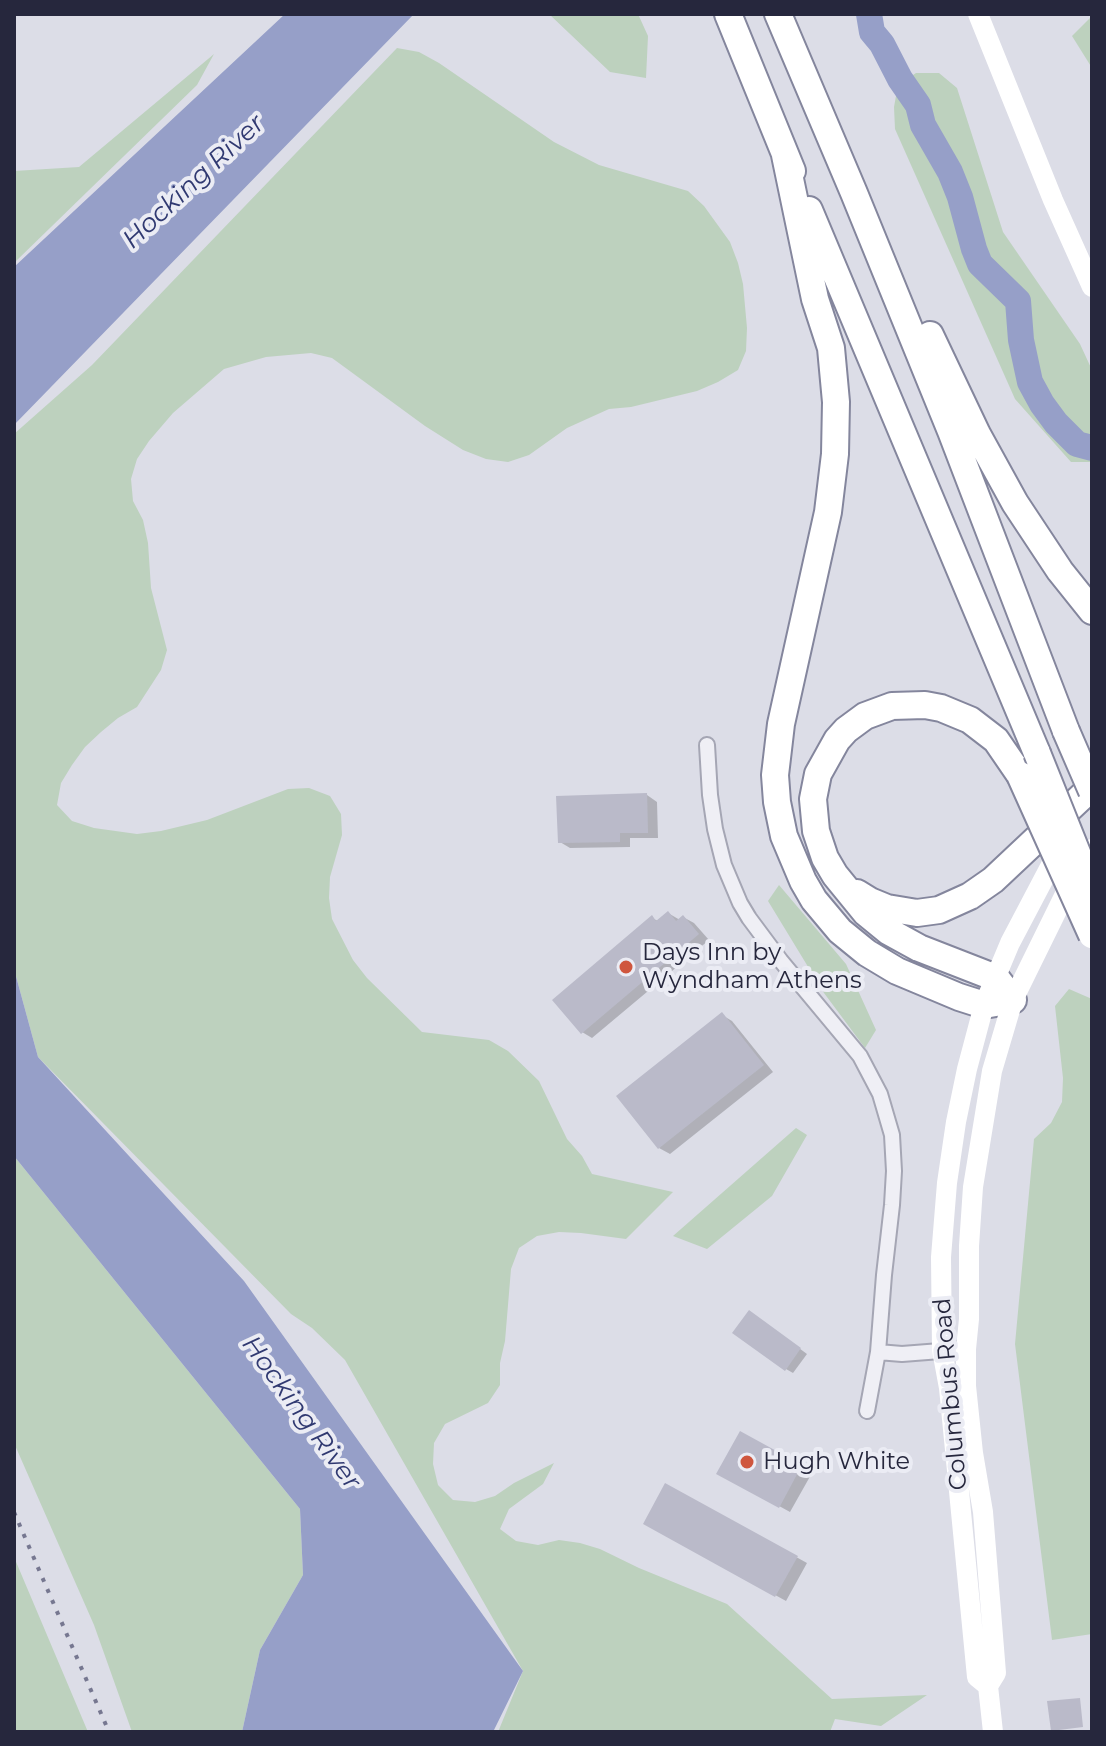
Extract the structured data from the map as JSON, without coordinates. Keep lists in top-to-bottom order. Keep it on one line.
{"streets":{"main road":["Columbus Road"]},"water":["Hocking River"],"places":["Days Inn by Wyndham Athens","Hugh White"]}
